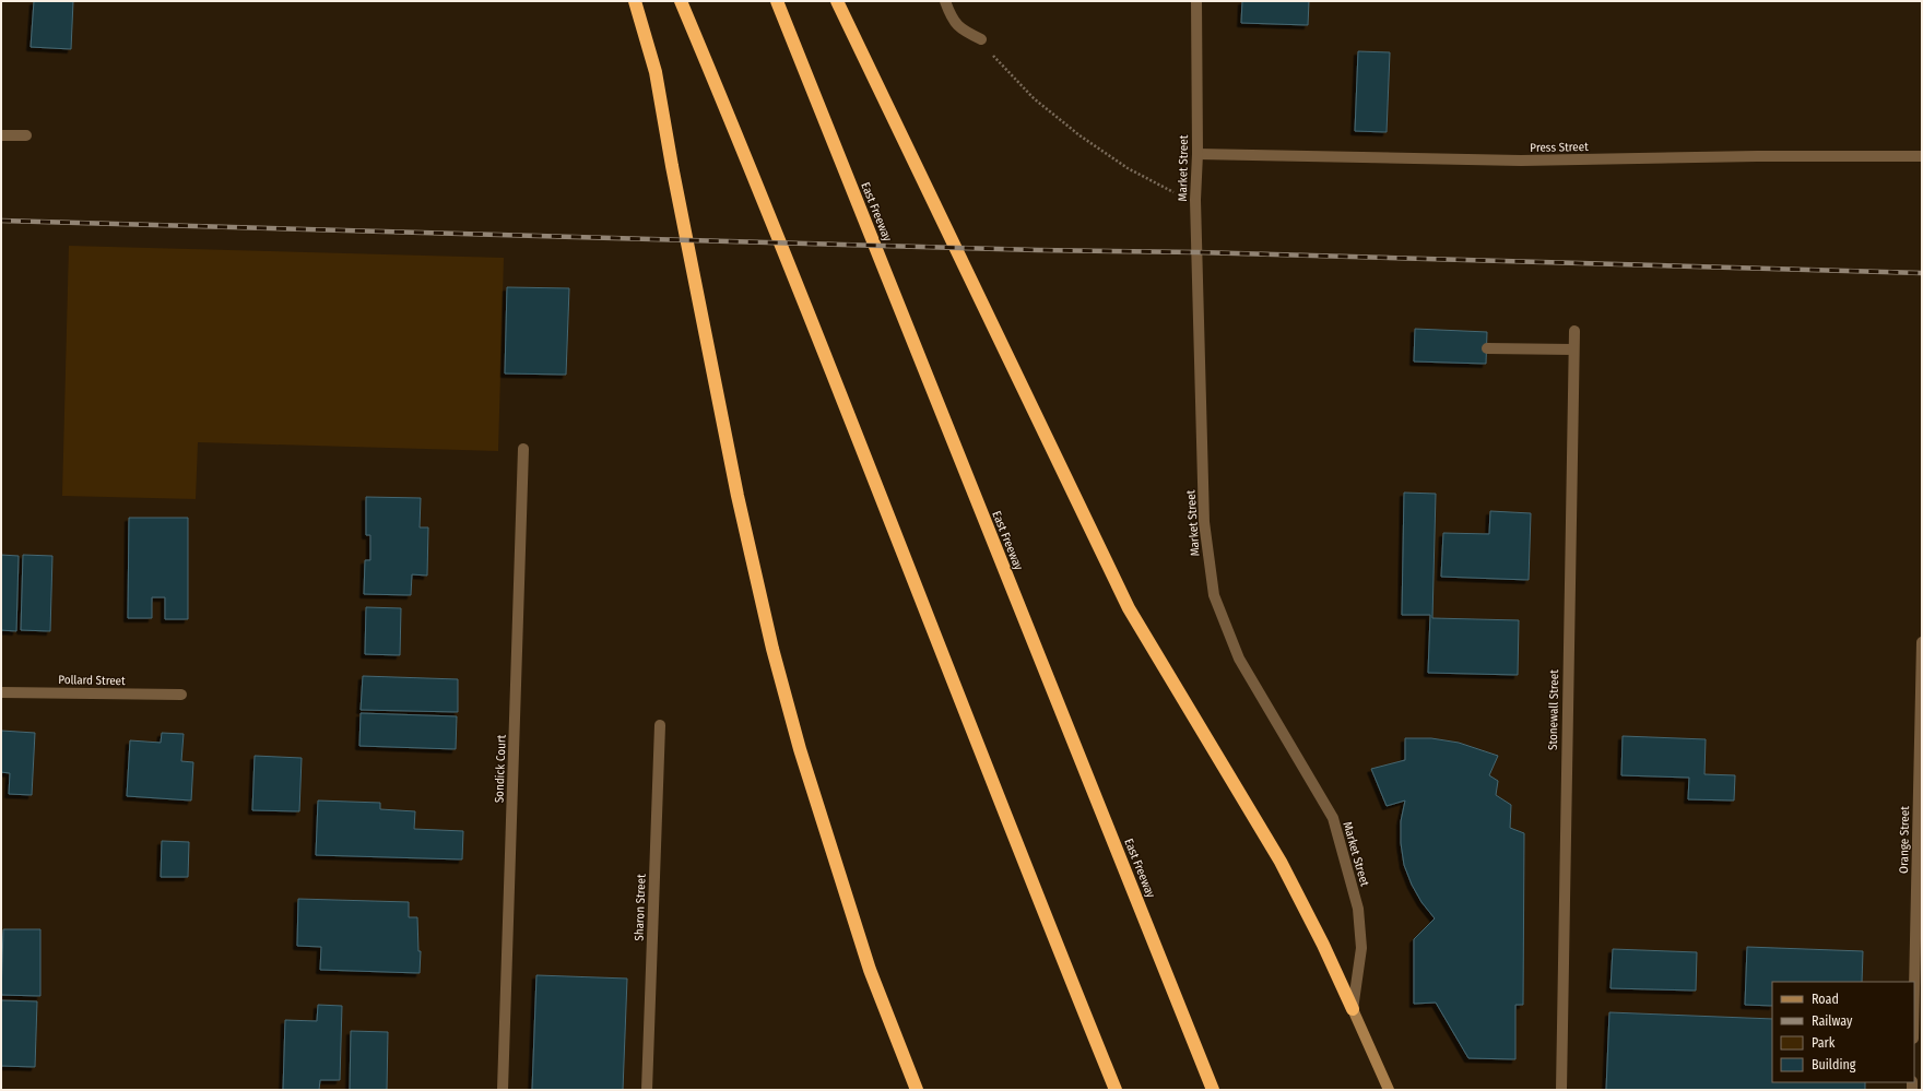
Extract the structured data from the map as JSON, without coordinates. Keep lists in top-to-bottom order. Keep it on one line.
{"streets":{"highway":["East Freeway"],"street":["Press Street","Market Street","Pollard Street","Stonewall Street","Sondick Court","Orange Street","Sharon Street"]},"crossings":[["Press Street","Market Street"]],"legend":["Road","Railway","Park","Building"]}
